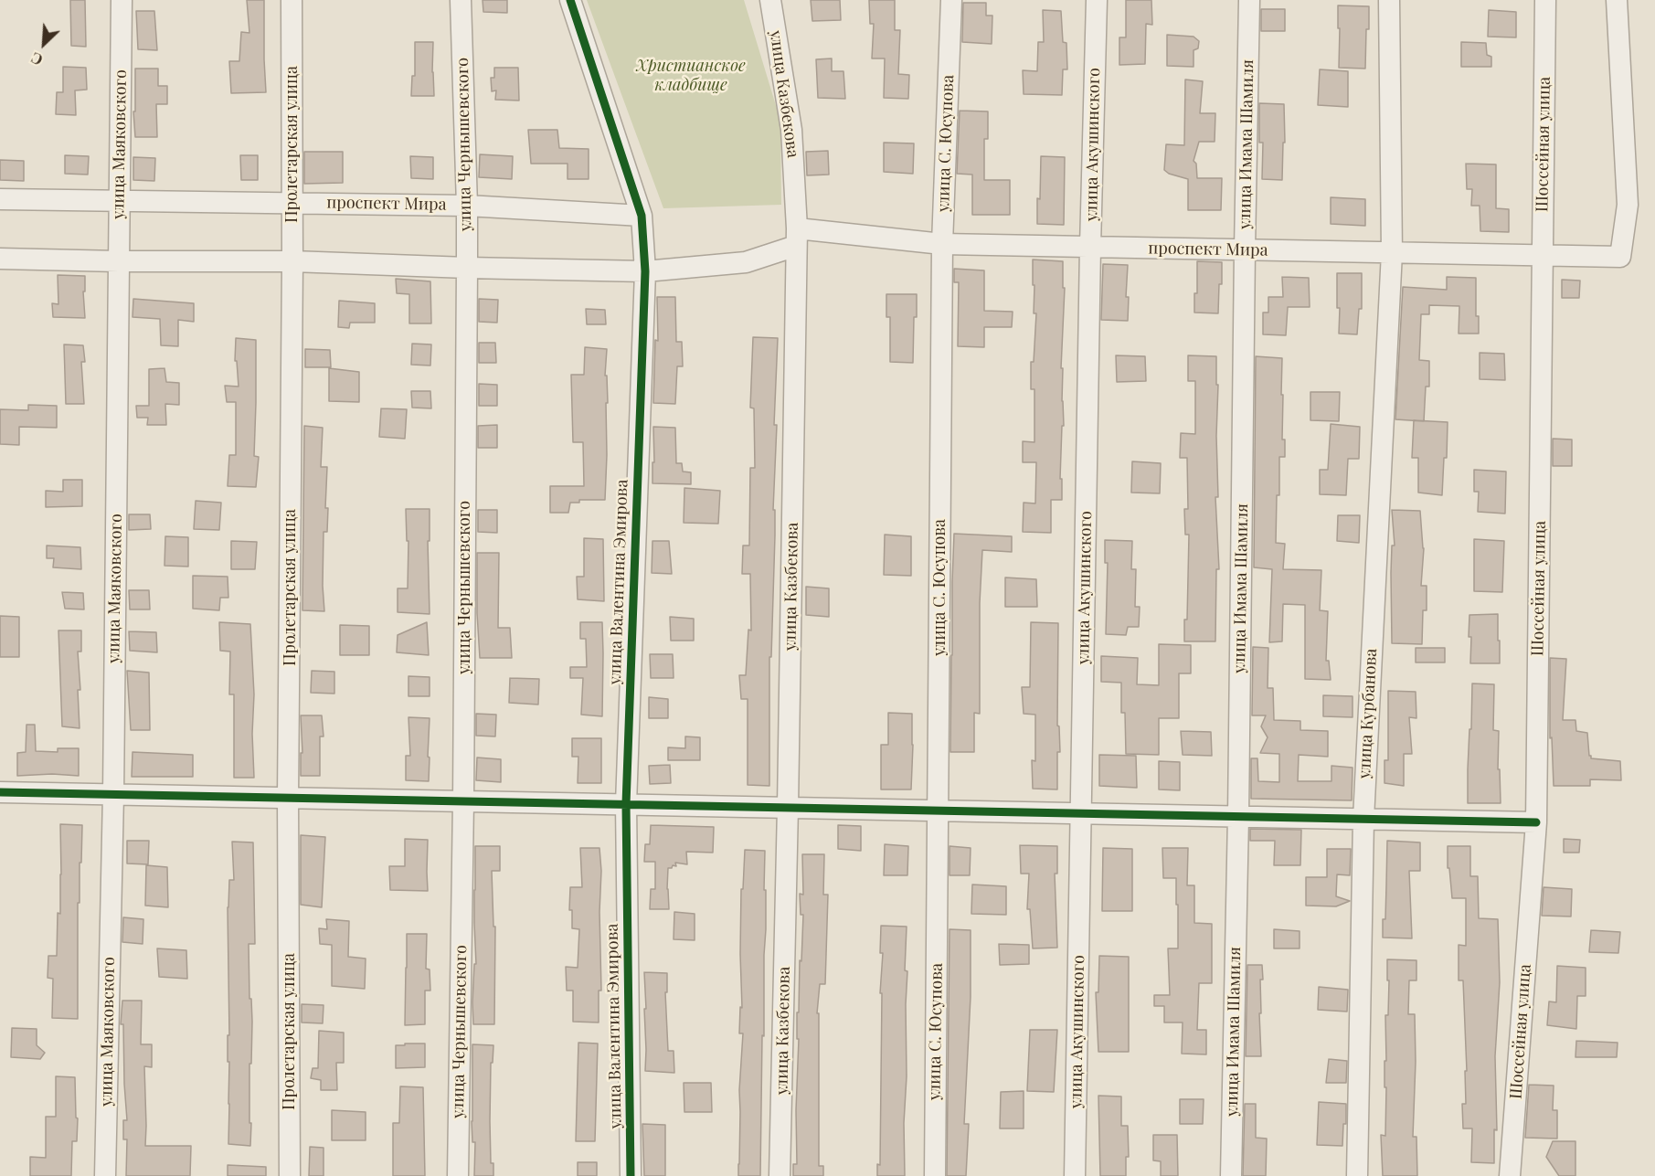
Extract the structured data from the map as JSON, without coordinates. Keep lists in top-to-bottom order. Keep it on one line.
{"streets":{"street":["улица Казбекова","улица С. Юсупова","улица Маяковского","Пролетарская улица","улица Чернышевского","улица Акушинского","улица Имама Шамиля","Шоссейная улица","проспект Мира","улица Валентина Эмирова","улица Курбанова"]},"crossings":[["улица Казбекова","проспект Мира"],["улица С. Юсупова","проспект Мира"],["улица Маяковского","проспект Мира"],["Пролетарская улица","проспект Мира"],["улица Чернышевского","проспект Мира"],["улица Акушинского","проспект Мира"],["улица Имама Шамиля","проспект Мира"],["Шоссейная улица","проспект Мира"],["проспект Мира","улица Валентина Эмирова"],["проспект Мира","улица Курбанова"]],"parks":["Христианское кладбище"],"north":"bottom left"}
